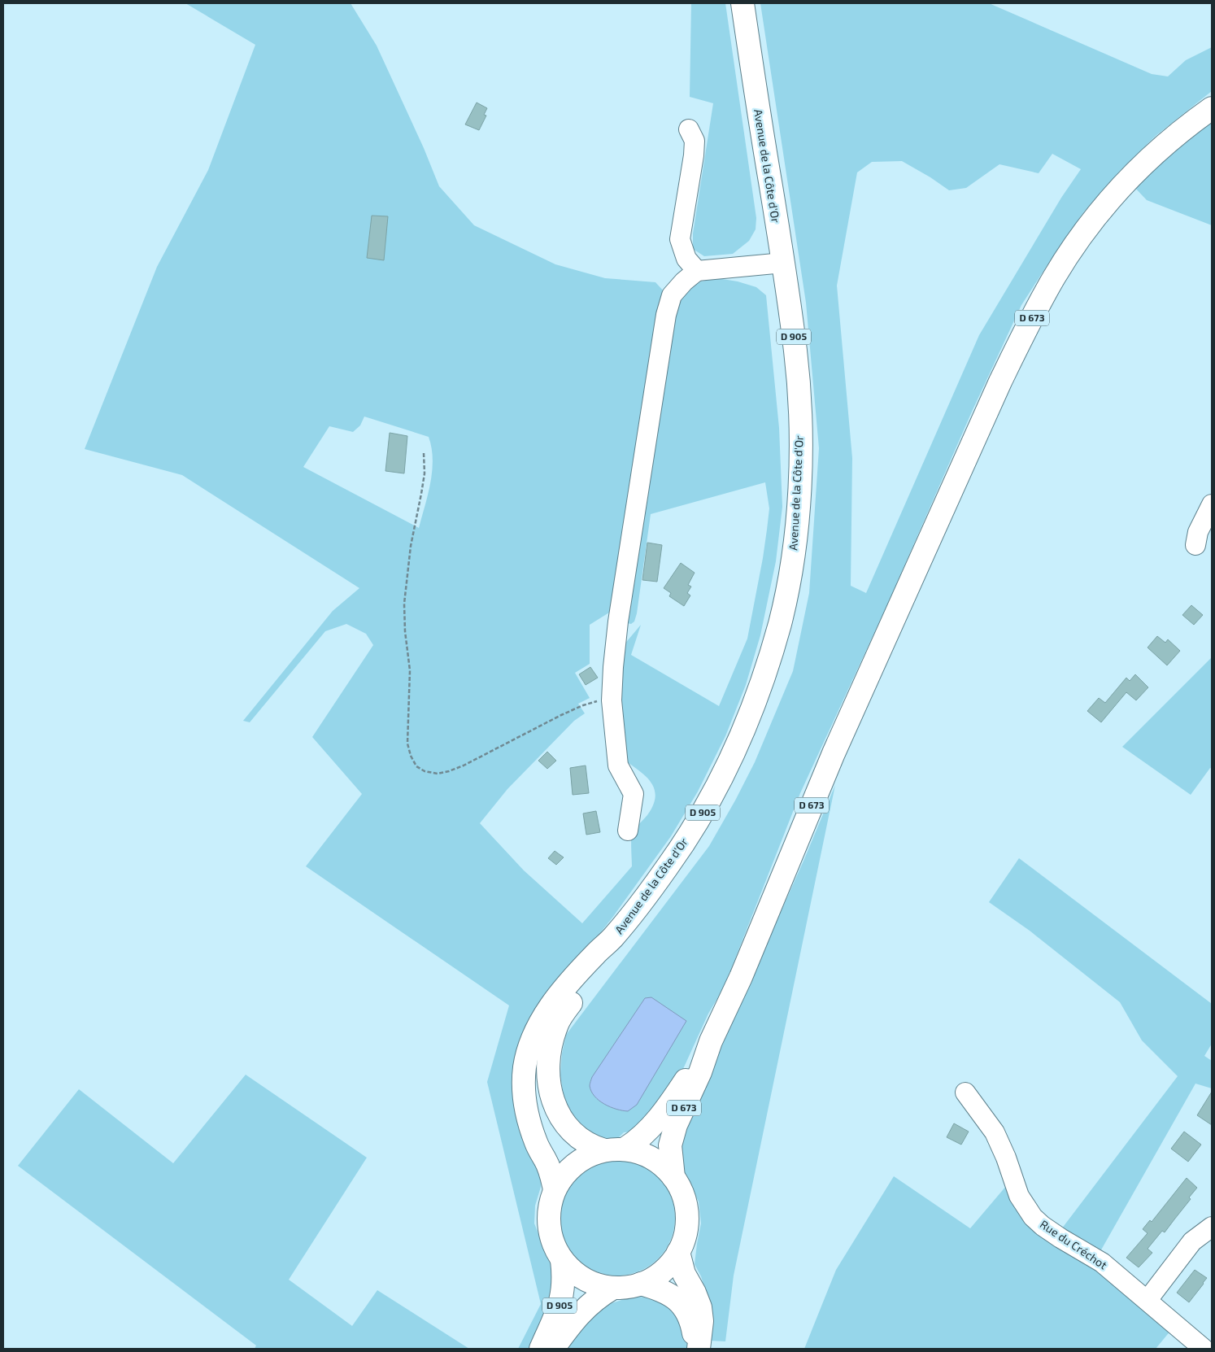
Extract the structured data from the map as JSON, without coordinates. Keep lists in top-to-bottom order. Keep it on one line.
{"streets":{"main road":["Avenue de la Côte d'Or","D 673","D 905"],"street":["Rue du Créchot"]},"crossings":[["Avenue de la Côte d'Or","D 673"],["Avenue de la Côte d'Or","D 905"],["D 673","D 905"]]}
